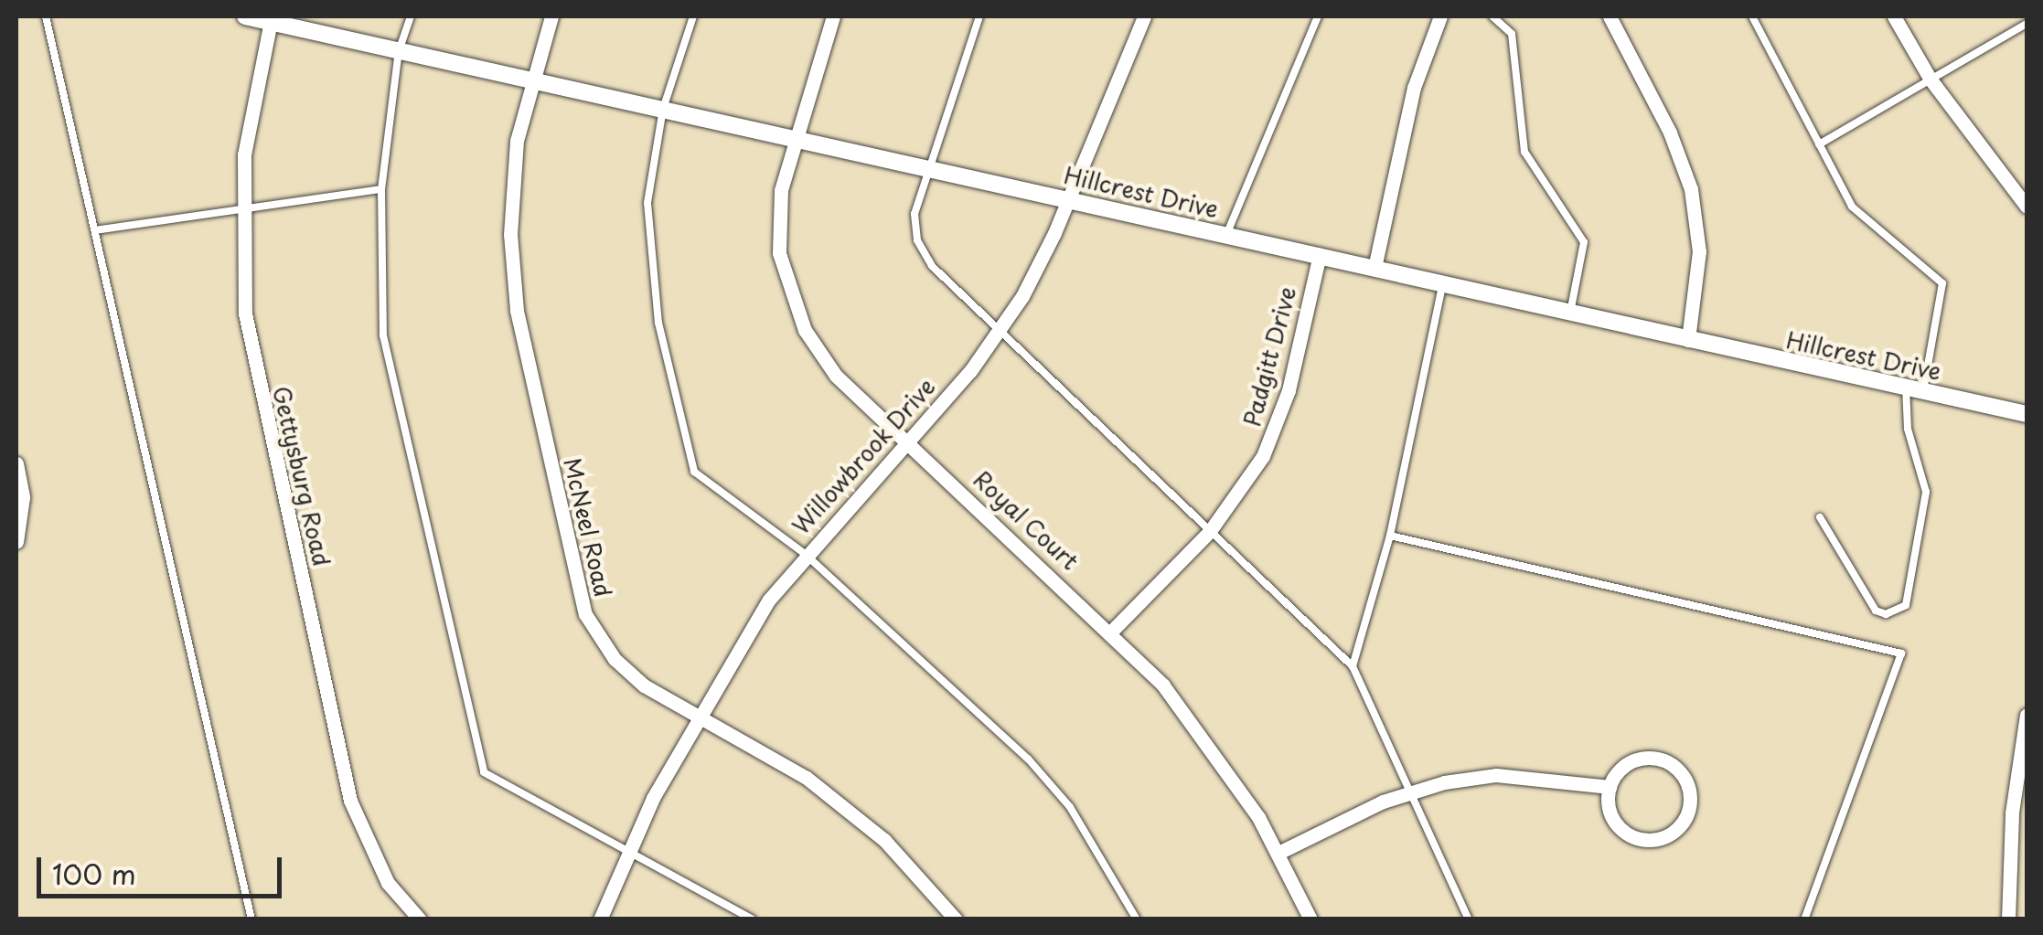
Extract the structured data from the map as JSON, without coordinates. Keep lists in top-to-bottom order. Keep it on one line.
{"streets":{"street":["Hillcrest Drive","Padgitt Drive","Willowbrook Drive","Gettysburg Road","Royal Court","McNeel Road"]},"crossings":[["Hillcrest Drive","Padgitt Drive"],["Hillcrest Drive","Willowbrook Drive"],["Hillcrest Drive","Gettysburg Road"],["Hillcrest Drive","Royal Court"],["Hillcrest Drive","McNeel Road"],["Padgitt Drive","Royal Court"],["Willowbrook Drive","Royal Court"],["Willowbrook Drive","McNeel Road"]],"scale_bar":"100 m"}
